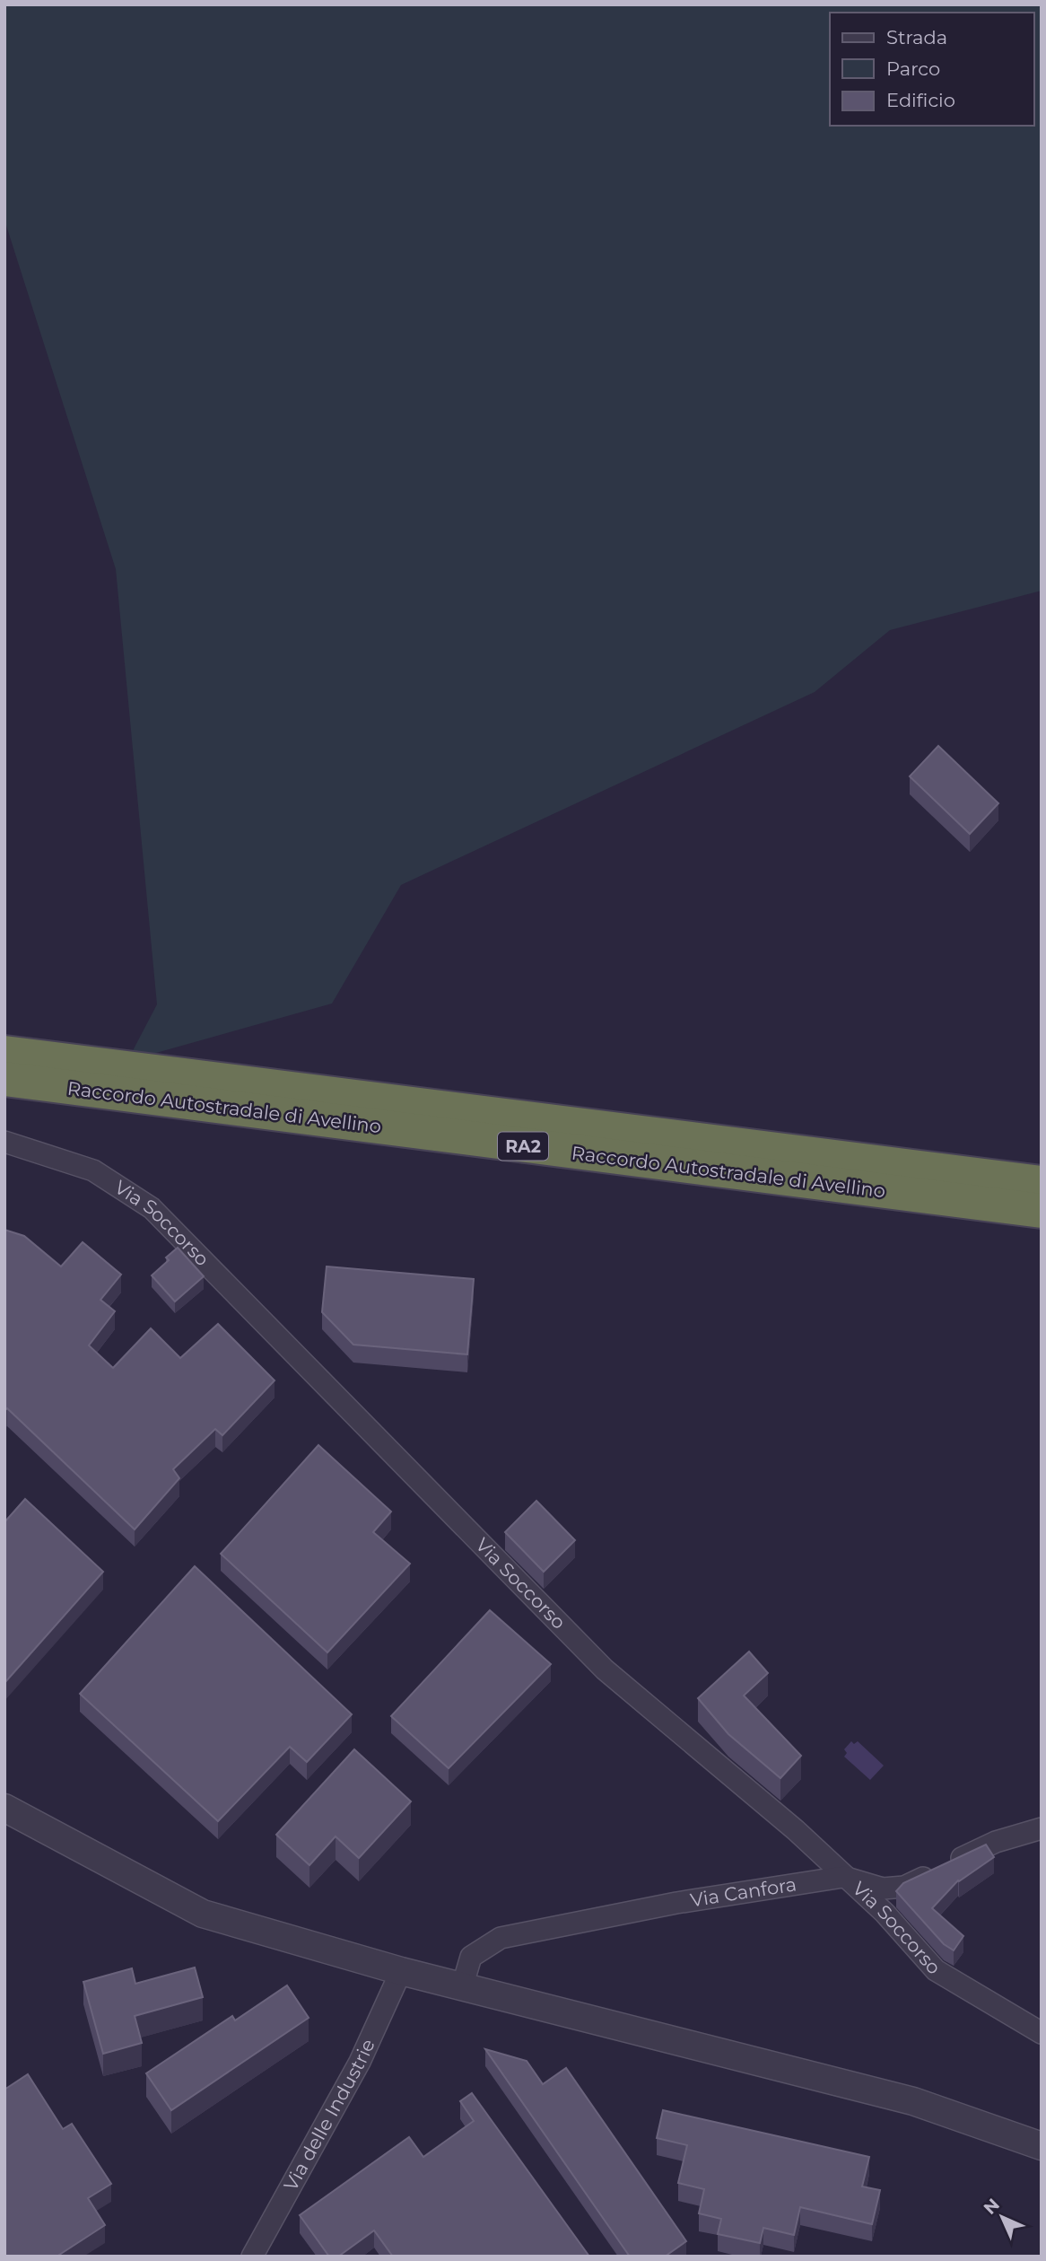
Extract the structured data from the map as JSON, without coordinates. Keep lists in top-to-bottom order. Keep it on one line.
{"streets":{"highway":["Raccordo Autostradale di Avellino","RA2"],"street":["Via Soccorso","Via Canfora","Via delle Industrie"]},"crossings":[["Via Soccorso","Via Canfora"]],"legend":["Strada","Parco","Edificio"],"north":"top left"}
